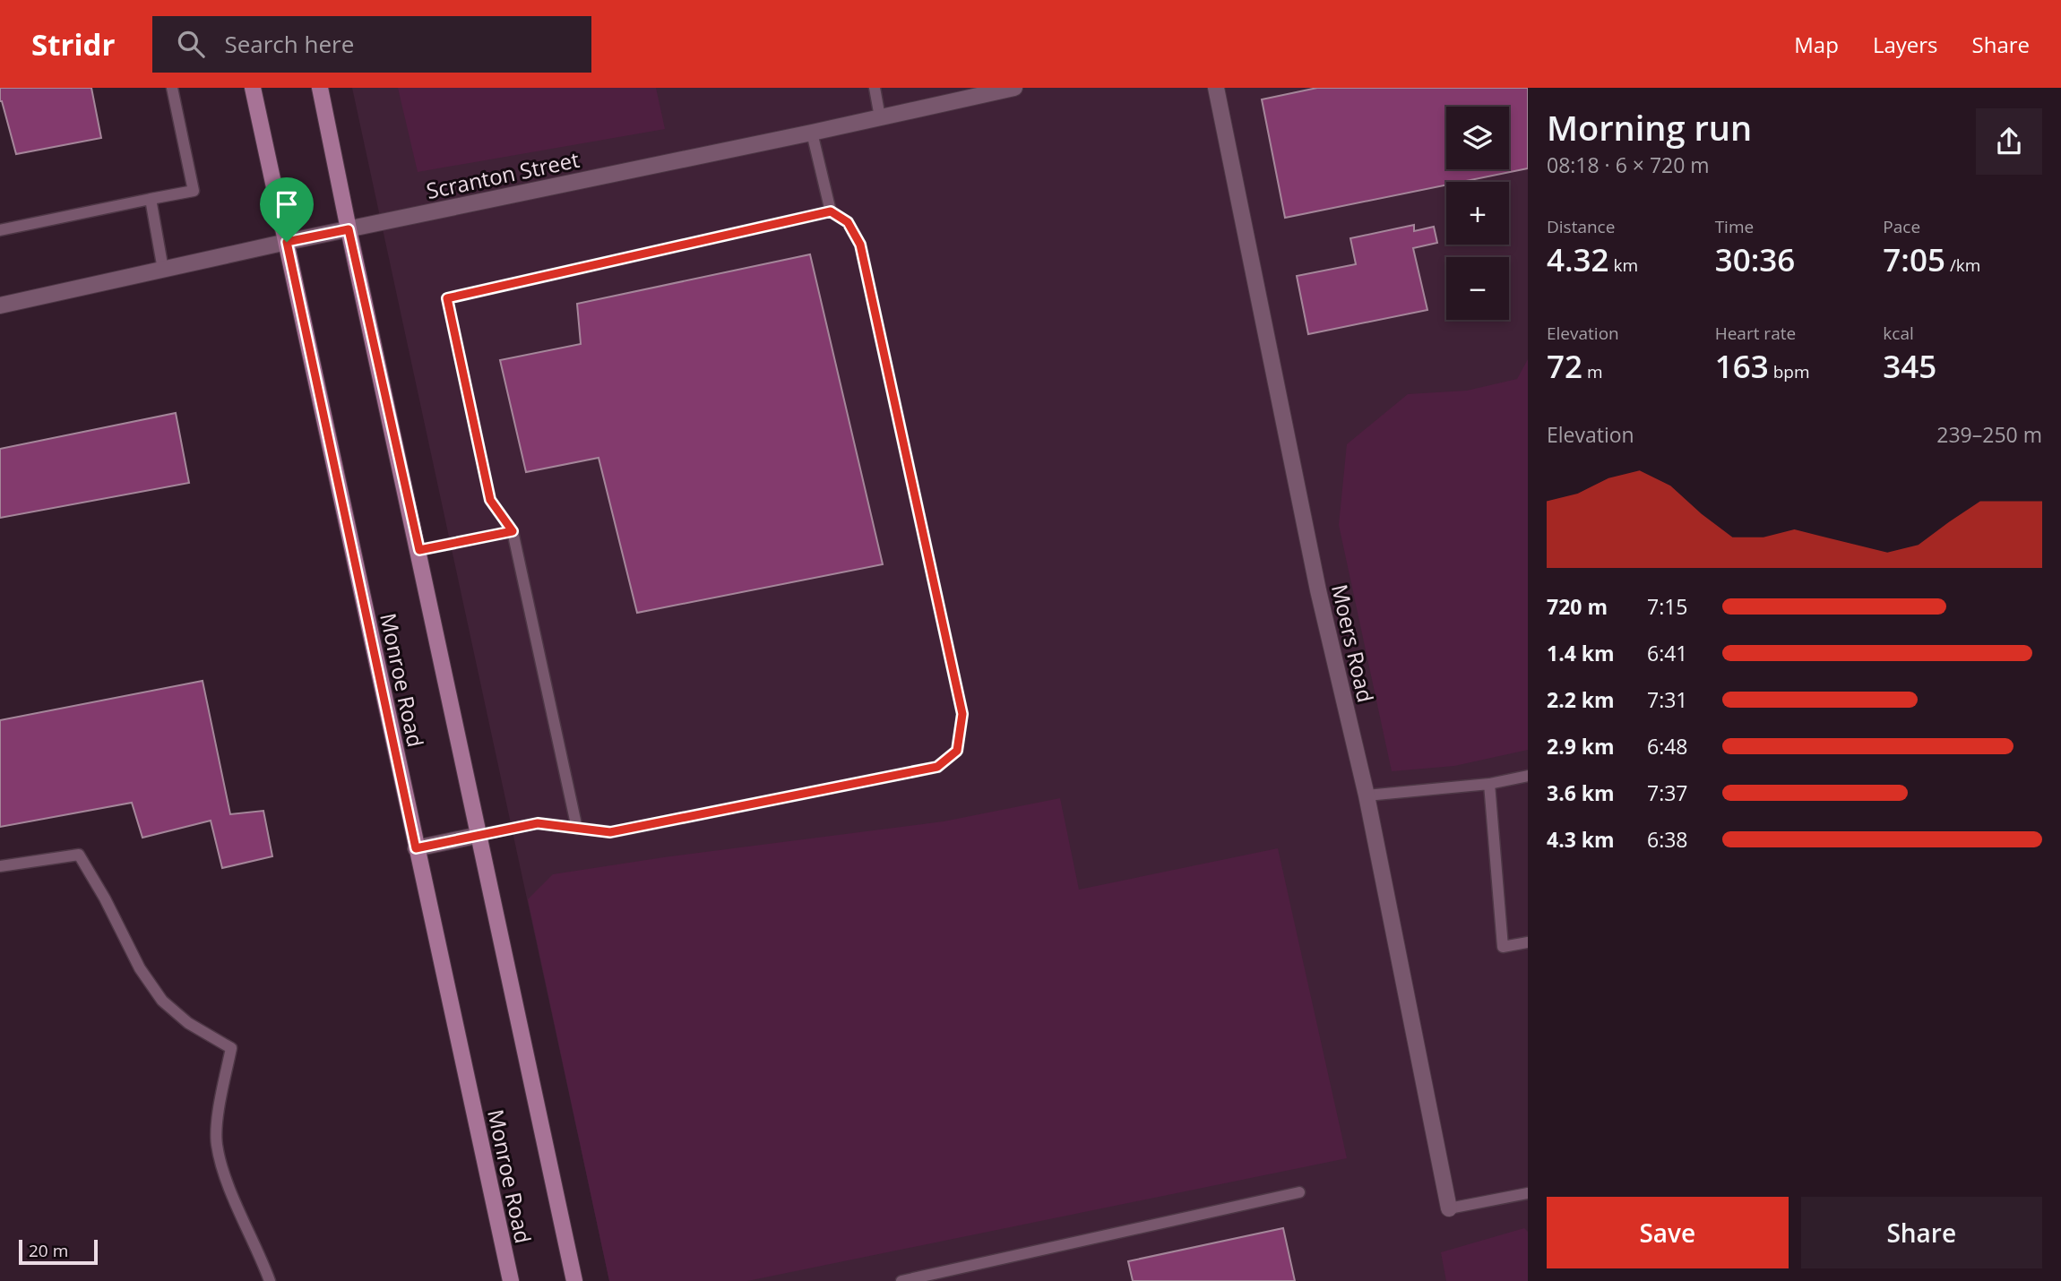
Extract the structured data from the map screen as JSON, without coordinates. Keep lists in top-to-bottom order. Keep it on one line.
{"streets":{"main road":["Monroe Road"],"street":["Scranton Street","Moers Road"]},"crossings":[["Scranton Street","Monroe Road"]],"scale_bar":"20 m","page":{"header":"Stridr","search":"Search here","nav":["Map","Layers","Share"],"heading":["Morning run","08:18 · 6 × 720 m"],"map_buttons":["+","−"],"stats":[["Distance","4.32 km"],["Time","30:36"],["Pace","7:05 /km"],["Elevation","72 m"],["Heart rate","163 bpm"],["kcal","345"]],"chart":["Elevation","239–250 m"],"list":[{"name":"720 m","note":"7:15"},{"name":"1.4 km","note":"6:41"},{"name":"2.2 km","note":"7:31"},{"name":"2.9 km","note":"6:48"},{"name":"3.6 km","note":"7:37"},{"name":"4.3 km","note":"6:38"}],"buttons":["Save","Share"],"scale":"20 m"}}
